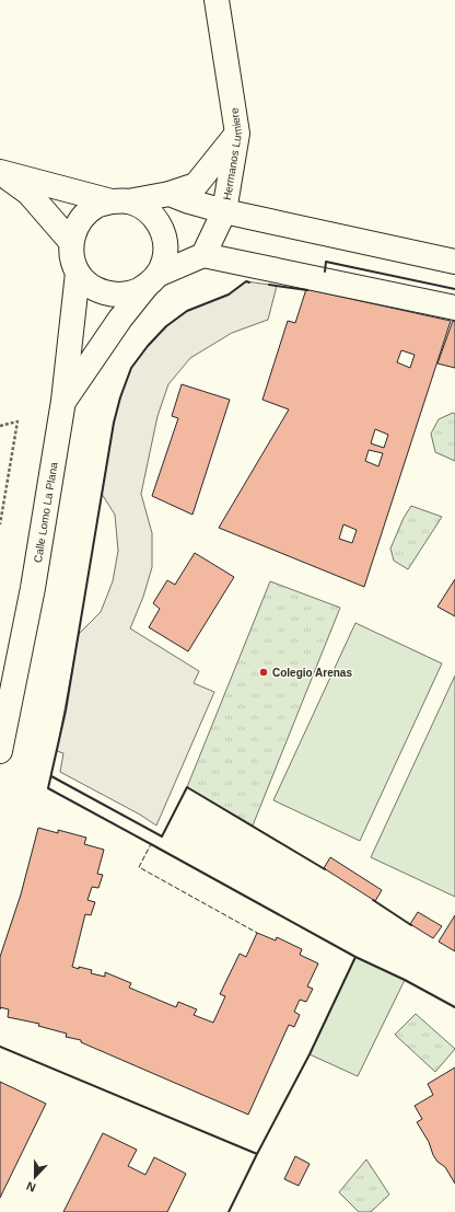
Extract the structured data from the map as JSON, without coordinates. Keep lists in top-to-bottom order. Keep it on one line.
{"streets":{"street":["Hermanos Lumiere","Calle Lomo La Plana"]},"places":["Colegio Arenas"],"north":"bottom"}
